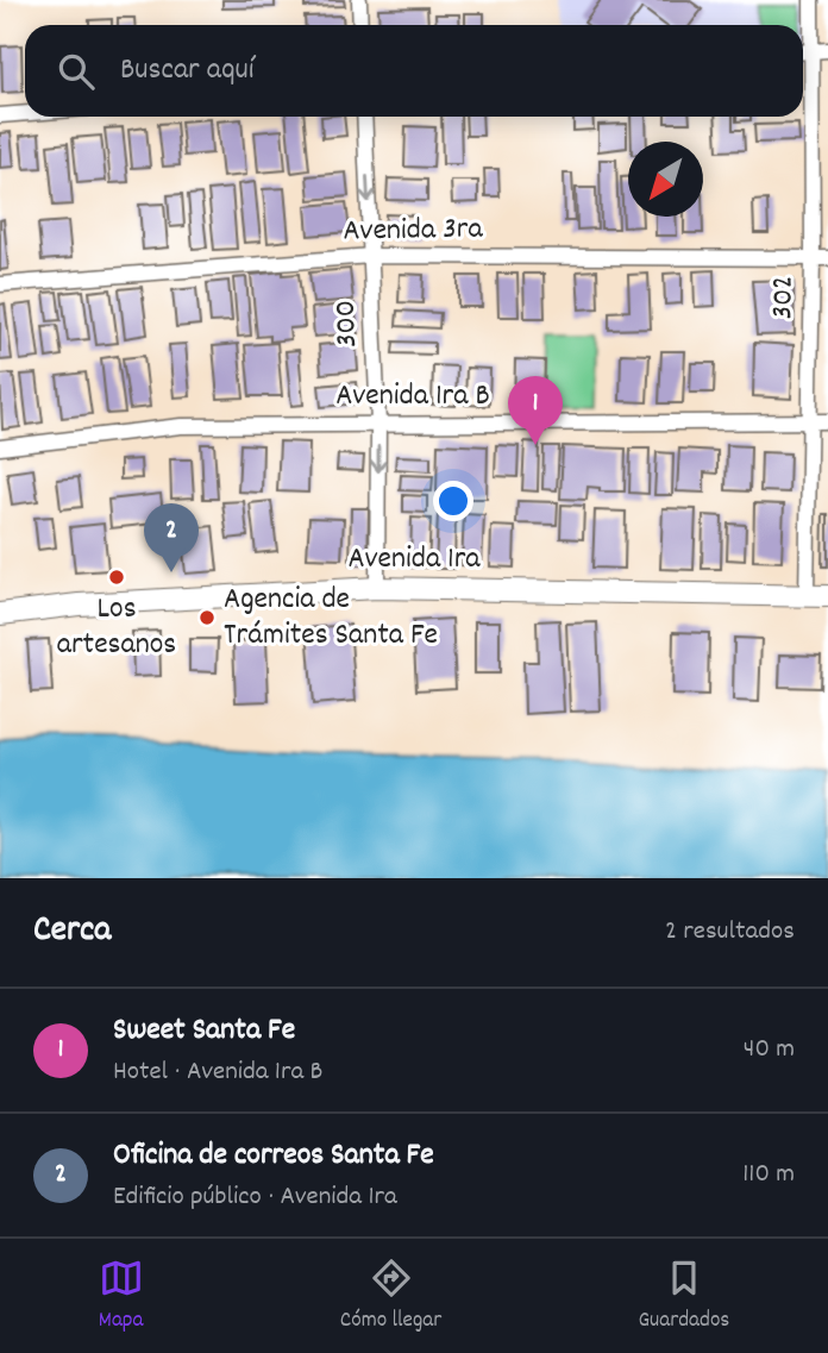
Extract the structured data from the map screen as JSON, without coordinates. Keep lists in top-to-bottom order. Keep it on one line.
{"streets":{"street":["Avenida 3ra","302","300","Avenida 1ra B","Avenida 1ra"]},"crossings":[["Avenida 3ra","302"],["Avenida 3ra","300"],["302","Avenida 1ra B"],["302","Avenida 1ra"],["300","Avenida 1ra B"],["300","Avenida 1ra"]],"one_way":["300"],"places":["Los artesanos","Agencia de Trámites Santa Fe"],"north":"bottom left","page":{"search":"Buscar aquí","pins":["1","2"],"heading":["Cerca","2 resultados"],"list":[{"mark":"1","name":"Sweet Santa Fe","note":"Hotel · Avenida 1ra B","value":"40 m"},{"mark":"2","name":"Oficina de correos Santa Fe","note":"Edificio público · Avenida 1ra","value":"110 m"}],"nav":["Mapa","Cómo llegar","Guardados"]}}
